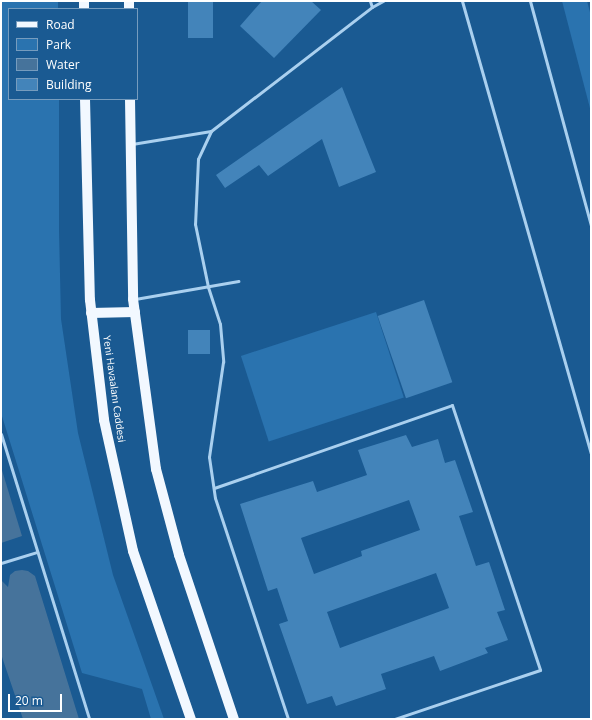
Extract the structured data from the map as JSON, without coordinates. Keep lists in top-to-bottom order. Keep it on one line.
{"streets":{"main road":["Yeni Havaalanı Caddesi"]},"legend":["Road","Park","Water","Building"],"scale_bar":"20 m"}
